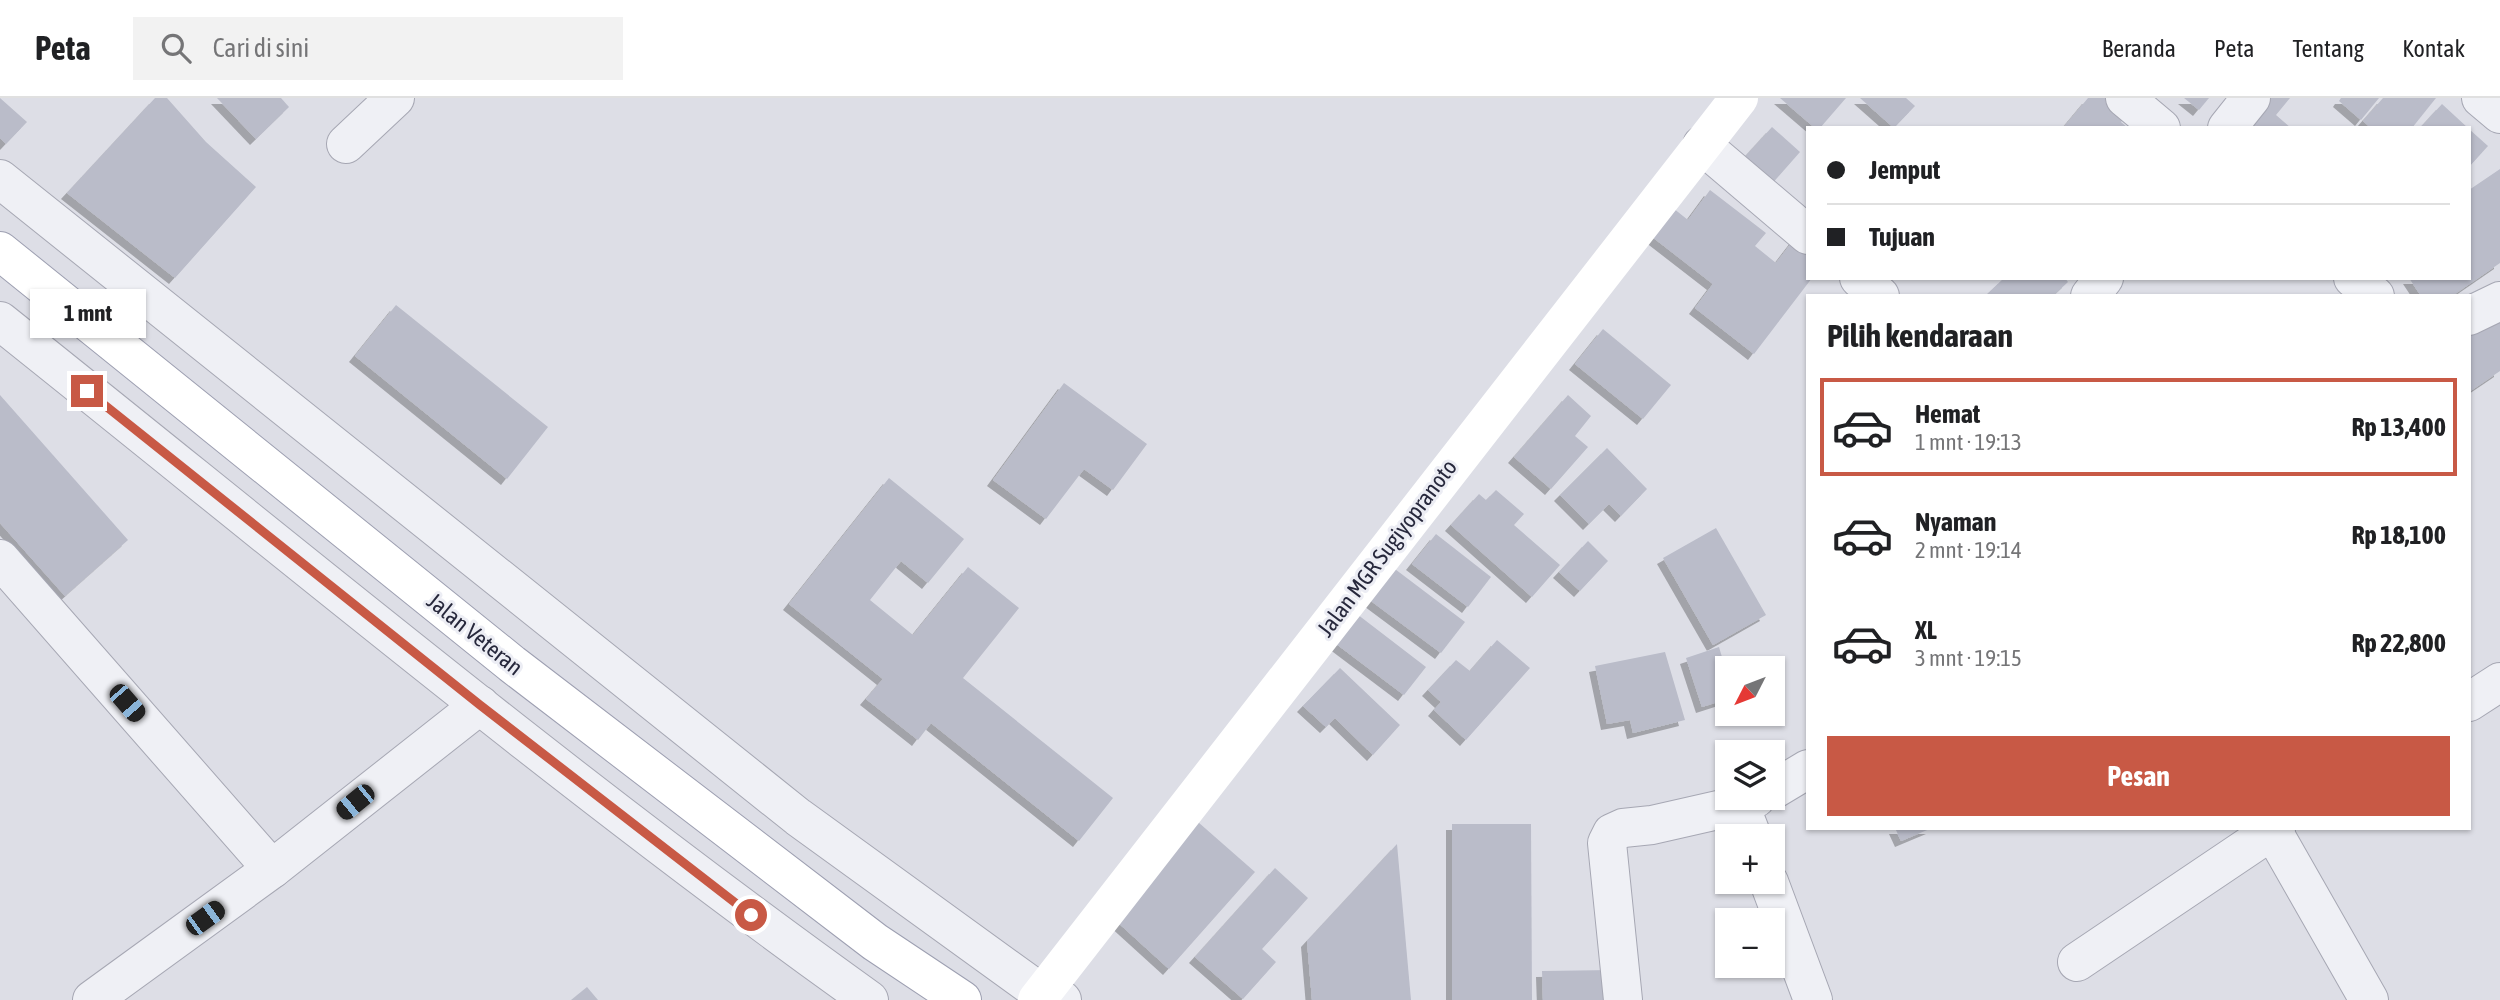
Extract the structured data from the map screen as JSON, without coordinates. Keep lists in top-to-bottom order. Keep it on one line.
{"streets":{"main road":["Jalan MGR Sugiyopranoto","Jalan Veteran"]},"north":"bottom left","page":{"header":"Peta","search":"Cari di sini","nav":["Beranda","Peta","Tentang","Kontak"],"banner":["Jemput","Tujuan"],"bubble":"1 mnt","heading":"Pilih kendaraan","list":[{"name":"Hemat","note":"1 mnt · 19:13","value":"Rp 13,400"},{"name":"Nyaman","note":"2 mnt · 19:14","value":"Rp 18,100"},{"name":"XL","note":"3 mnt · 19:15","value":"Rp 22,800"}],"map_buttons":["+","−"],"buttons":"Pesan"}}
